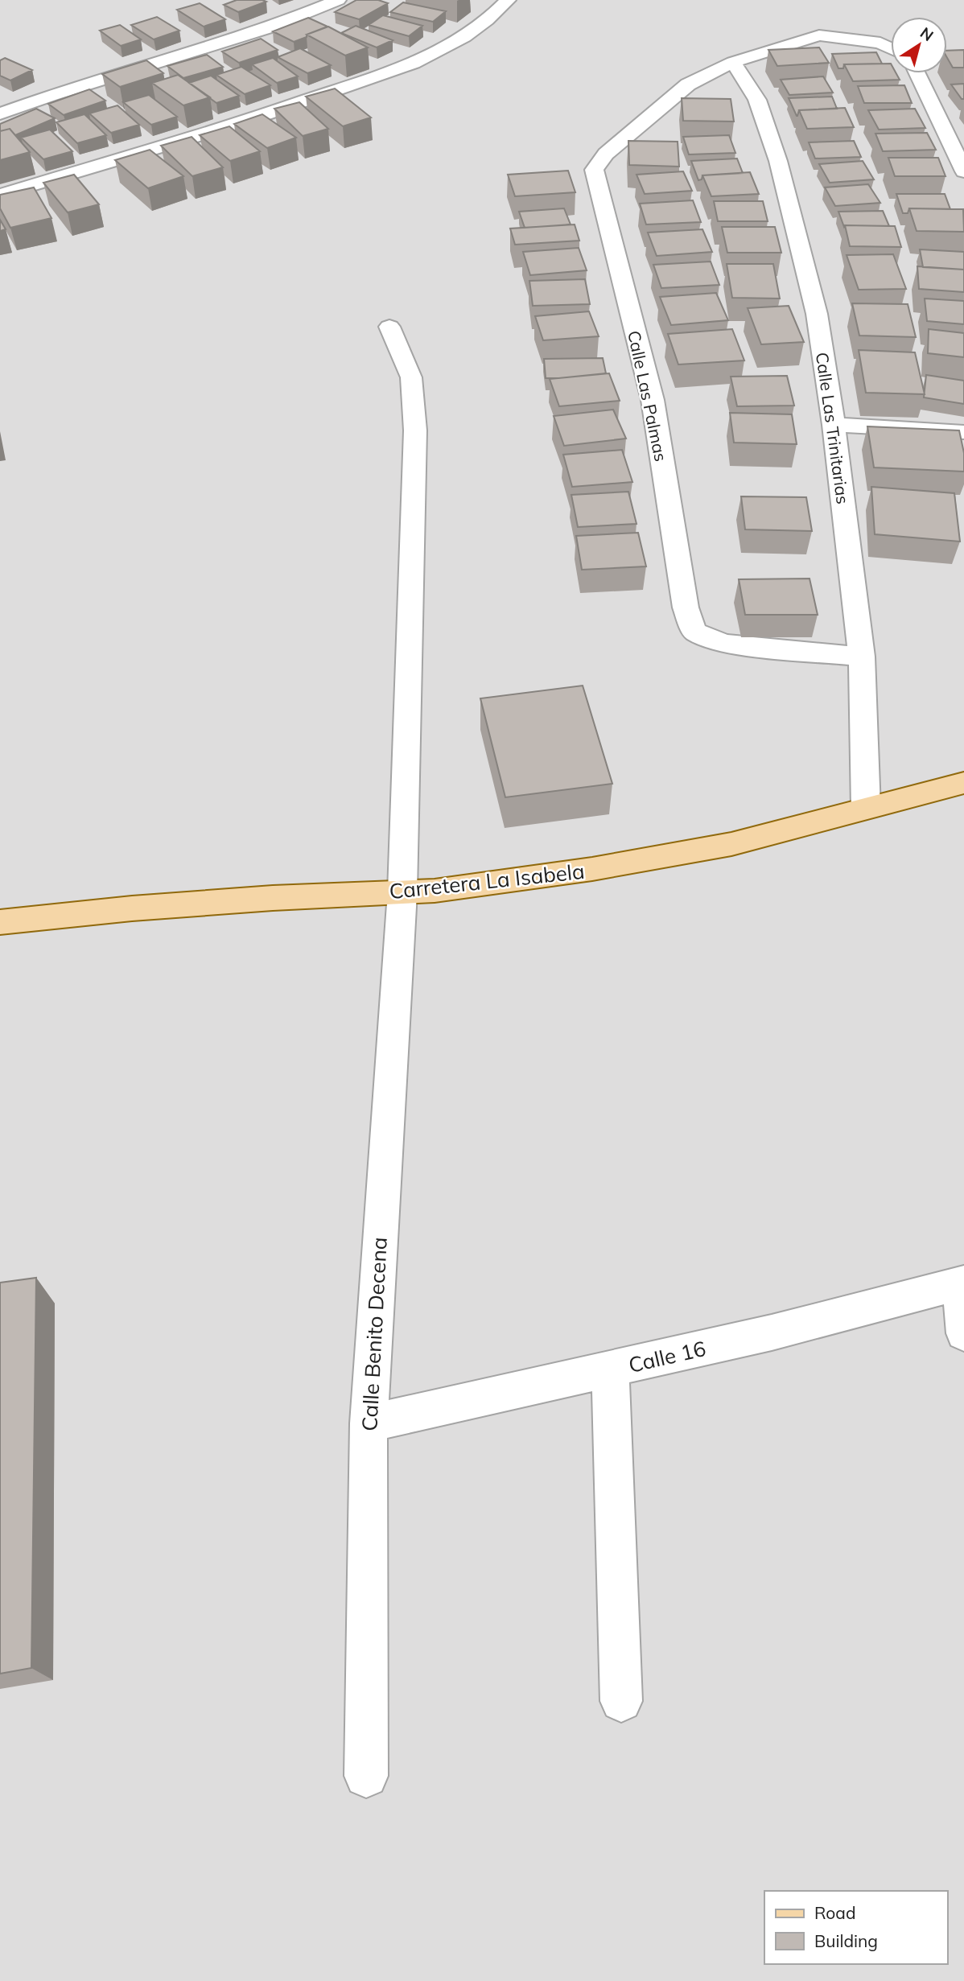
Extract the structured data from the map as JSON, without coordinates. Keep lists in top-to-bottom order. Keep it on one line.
{"streets":{"main road":["Carretera La Isabela"],"street":["Calle Las Palmas","Calle Las Trinitarias","Calle Benito Decena","Calle 16"]},"crossings":[["Calle Las Palmas","Calle Las Trinitarias"],["Calle Las Trinitarias","Carretera La Isabela"],["Carretera La Isabela","Calle Benito Decena"],["Calle Benito Decena","Calle 16"]],"legend":["Road","Building"],"north":"top right"}
